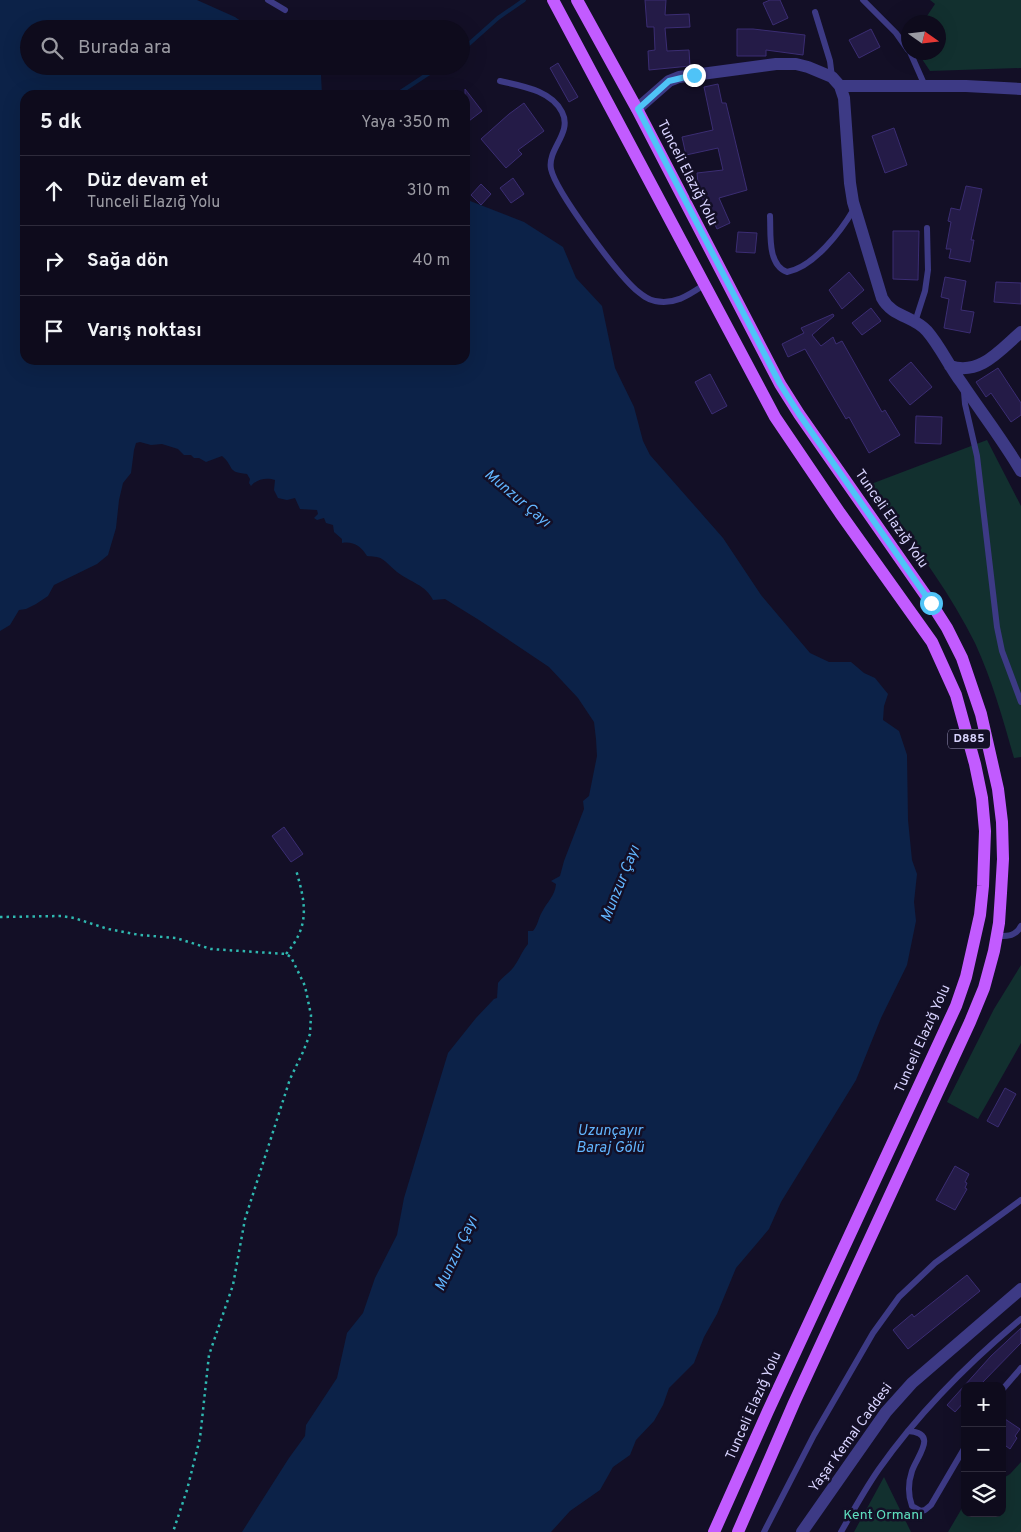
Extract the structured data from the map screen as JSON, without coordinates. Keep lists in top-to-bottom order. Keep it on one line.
{"streets":{"main road":["Tunceli Elazığ Yolu","D885"],"street":["Yaşar Kemal Caddesi"]},"water":["Munzur Çayı","Uzunçayır Baraj Gölü"],"parks":["Kent Ormanı"],"north":"right","page":{"search":"Burada ara","heading":["5 dk","Yaya · 350 m"],"list":[["Düz devam et","Tunceli Elazığ Yolu","310 m"],["Sağa dön","40 m"],"Varış noktası"],"map_buttons":["+","−"]}}
